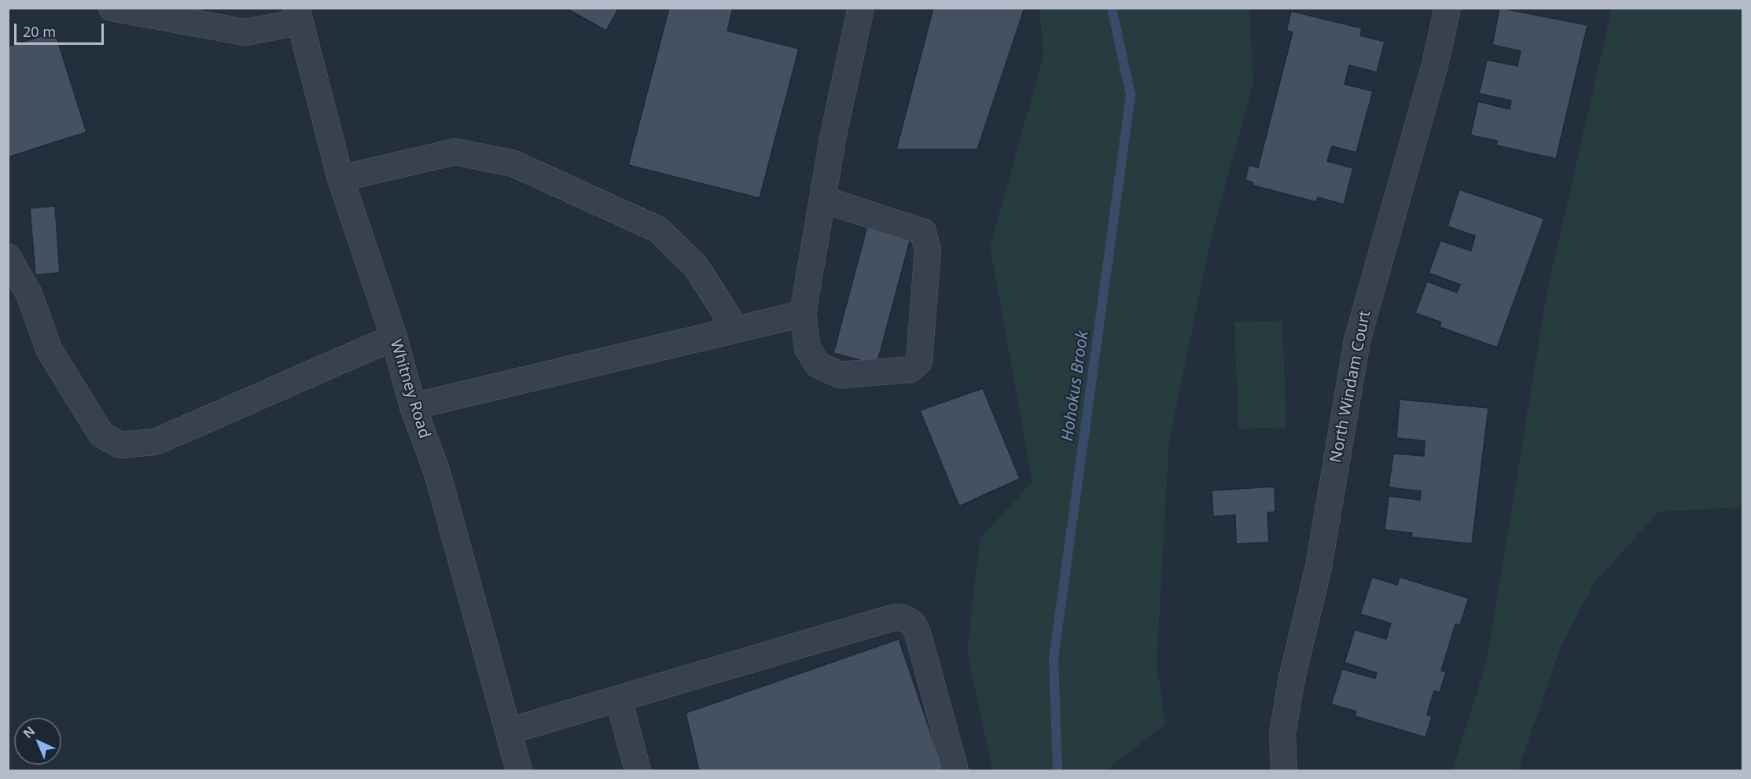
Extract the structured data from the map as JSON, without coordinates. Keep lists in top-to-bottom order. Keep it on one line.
{"streets":{"street":["North Windam Court","Whitney Road"]},"water":["Hohokus Brook"],"scale_bar":"20 m","north":"top left"}
